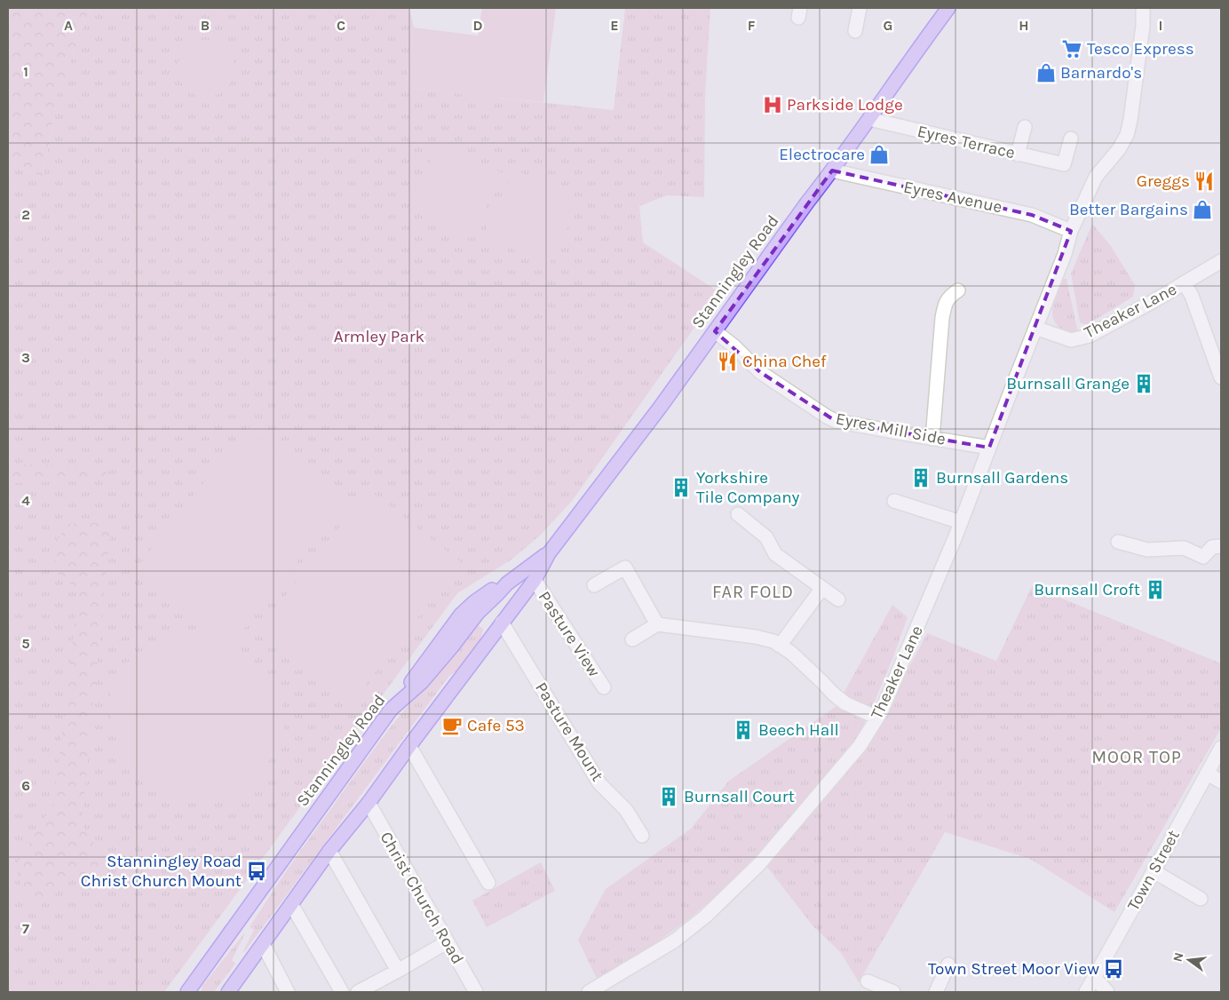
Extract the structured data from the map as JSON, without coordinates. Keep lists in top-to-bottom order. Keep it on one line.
{"streets":{"main road":["Stanningley Road"],"street":["Eyres Terrace","Eyres Avenue","Theaker Lane","Eyres Mill Side","Pasture View","Pasture Mount","Town Street","Christ Church Road"]},"crossings":[["Eyres Terrace","Stanningley Road"],["Eyres Avenue","Stanningley Road"],["Eyres Avenue","Theaker Lane"],["Stanningley Road","Eyres Mill Side"],["Stanningley Road","Pasture View"],["Stanningley Road","Pasture Mount"],["Stanningley Road","Christ Church Road"],["Theaker Lane","Eyres Mill Side"]],"districts":["FAR FOLD","MOOR TOP"],"parks":["Armley Park"],"places":{"supermarket":["Tesco Express"],"shop":["Barnardo's","Electrocare","Better Bargains"],"hospital":["Parkside Lodge"],"restaurant":["Greggs","China Chef"],"building":["Burnsall Grange","Burnsall Gardens","Yorkshire Tile Company","Burnsall Croft","Beech Hall","Burnsall Court"],"cafe":["Cafe 53"],"bus stop":["Stanningley Road Christ Church Mount","Town Street Moor View"]},"north":"left","grid":{"columns":["A","B","C","D","E","F","G","H","I"],"rows":["1","2","3","4","5","6","7"]}}
